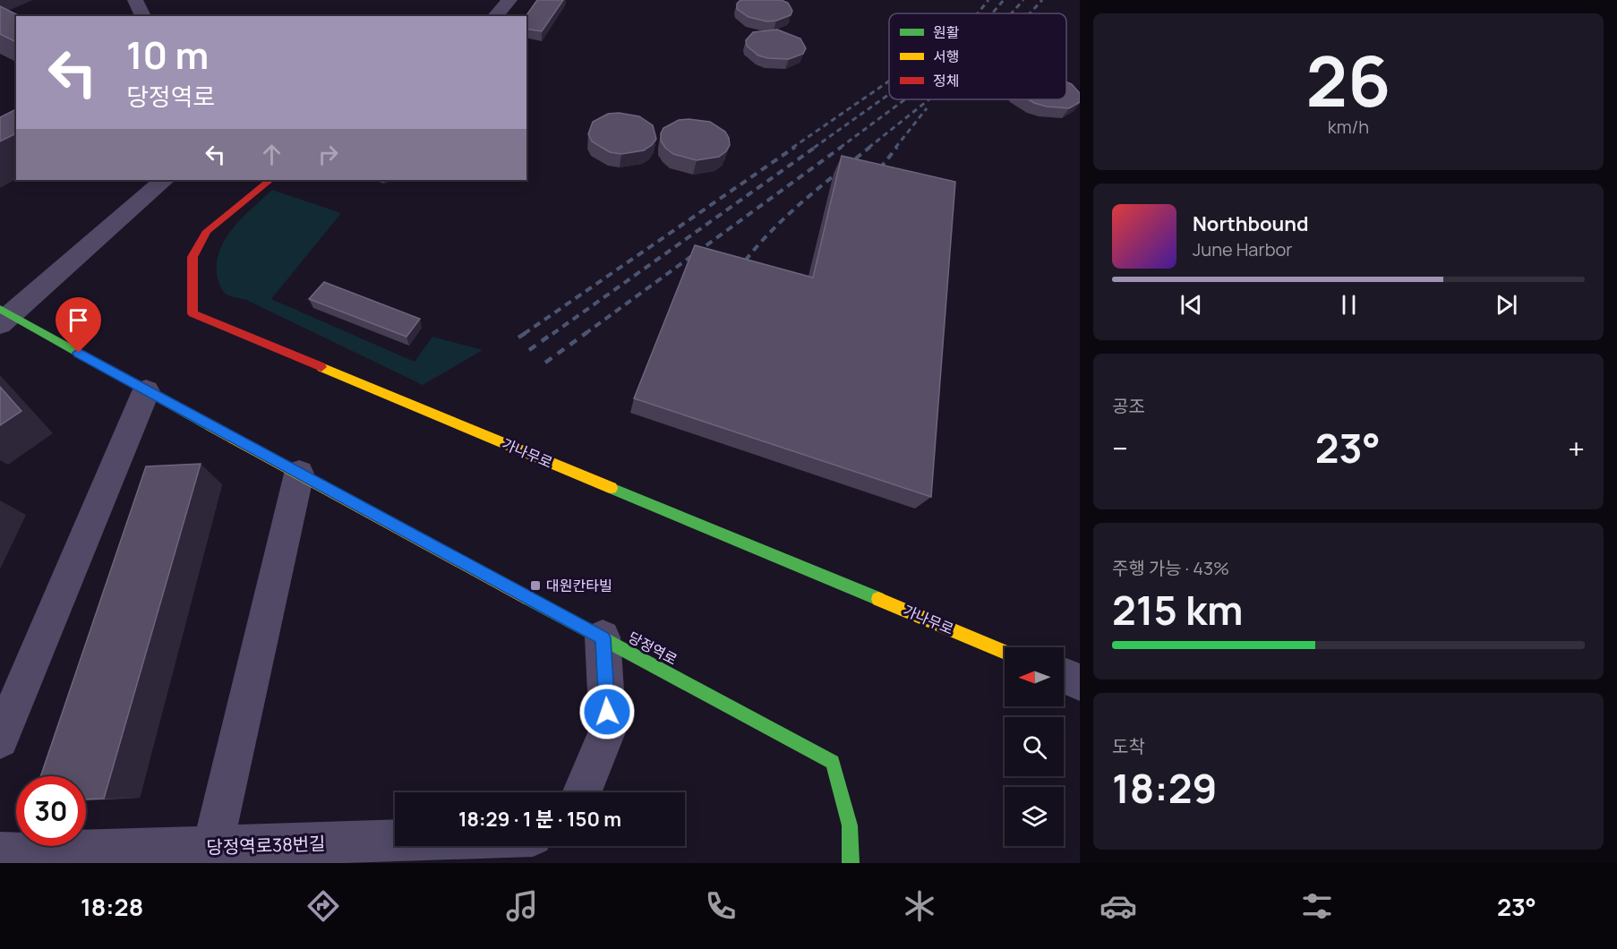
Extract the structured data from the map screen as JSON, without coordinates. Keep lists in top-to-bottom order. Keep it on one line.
{"streets":{"street":["가나무로","당정역로","당정역로38번길"]},"places":{"transit":["대원칸타빌"]},"legend":["원활","서행","정체"],"north":"left","page":{"tile":[["26","km/h"],"공조",["주행 가능 · 43%","215 km"],["도착","18:29"]],"turn":["10 m","당정역로"],"song":["Northbound","June Harbor"],"heat":["−","23°","+"],"limit":"30","trip":"18:29 · 1 분 · 150 m","tabs":["18:28","23°"]}}
